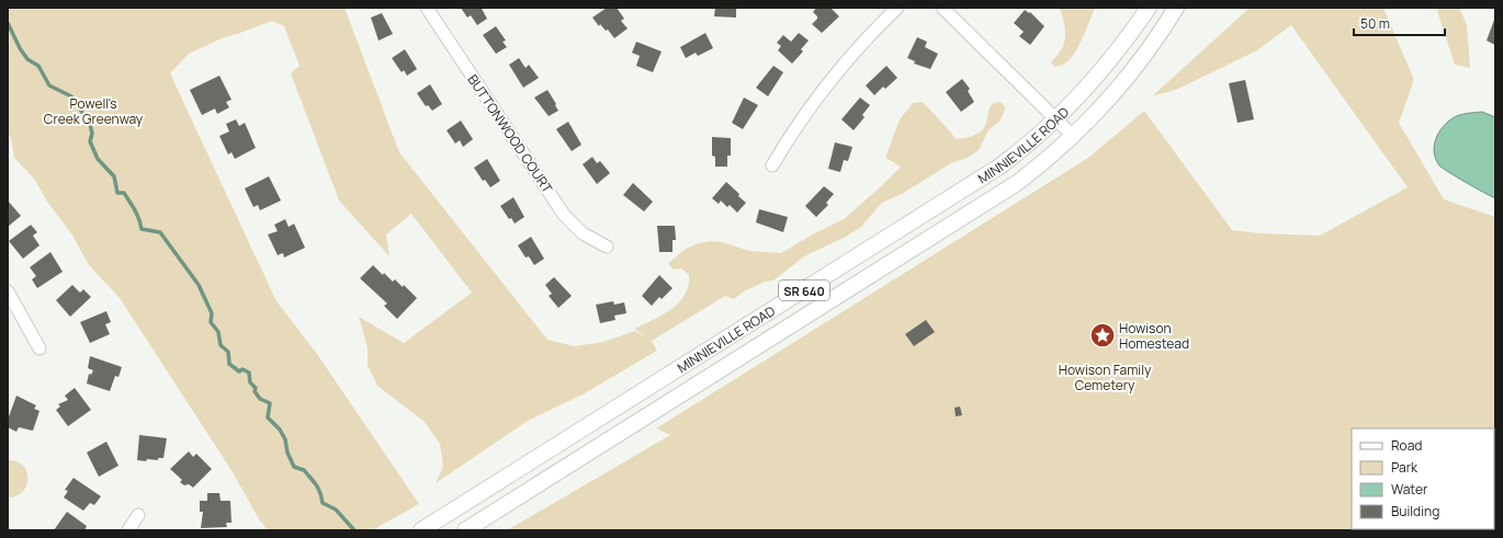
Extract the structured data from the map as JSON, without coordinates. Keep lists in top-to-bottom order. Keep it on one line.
{"streets":{"main road":["MINNIEVILLE ROAD","SR 640"],"street":["BUTTONWOOD COURT"]},"parks":["Powell's Creek Greenway","Howison Family Cemetery"],"places":{"place":["Howison Homestead"]},"legend":["Road","Park","Water","Building"],"scale_bar":"50 m"}
